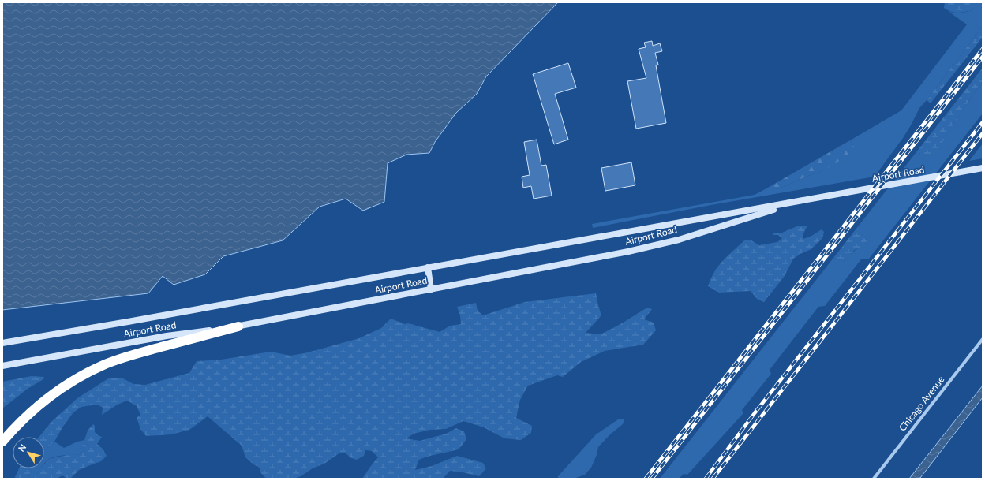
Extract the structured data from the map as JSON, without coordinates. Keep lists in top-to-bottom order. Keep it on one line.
{"streets":{"main road":["Airport Road"],"street":["Chicago Avenue"]},"north":"top left"}
